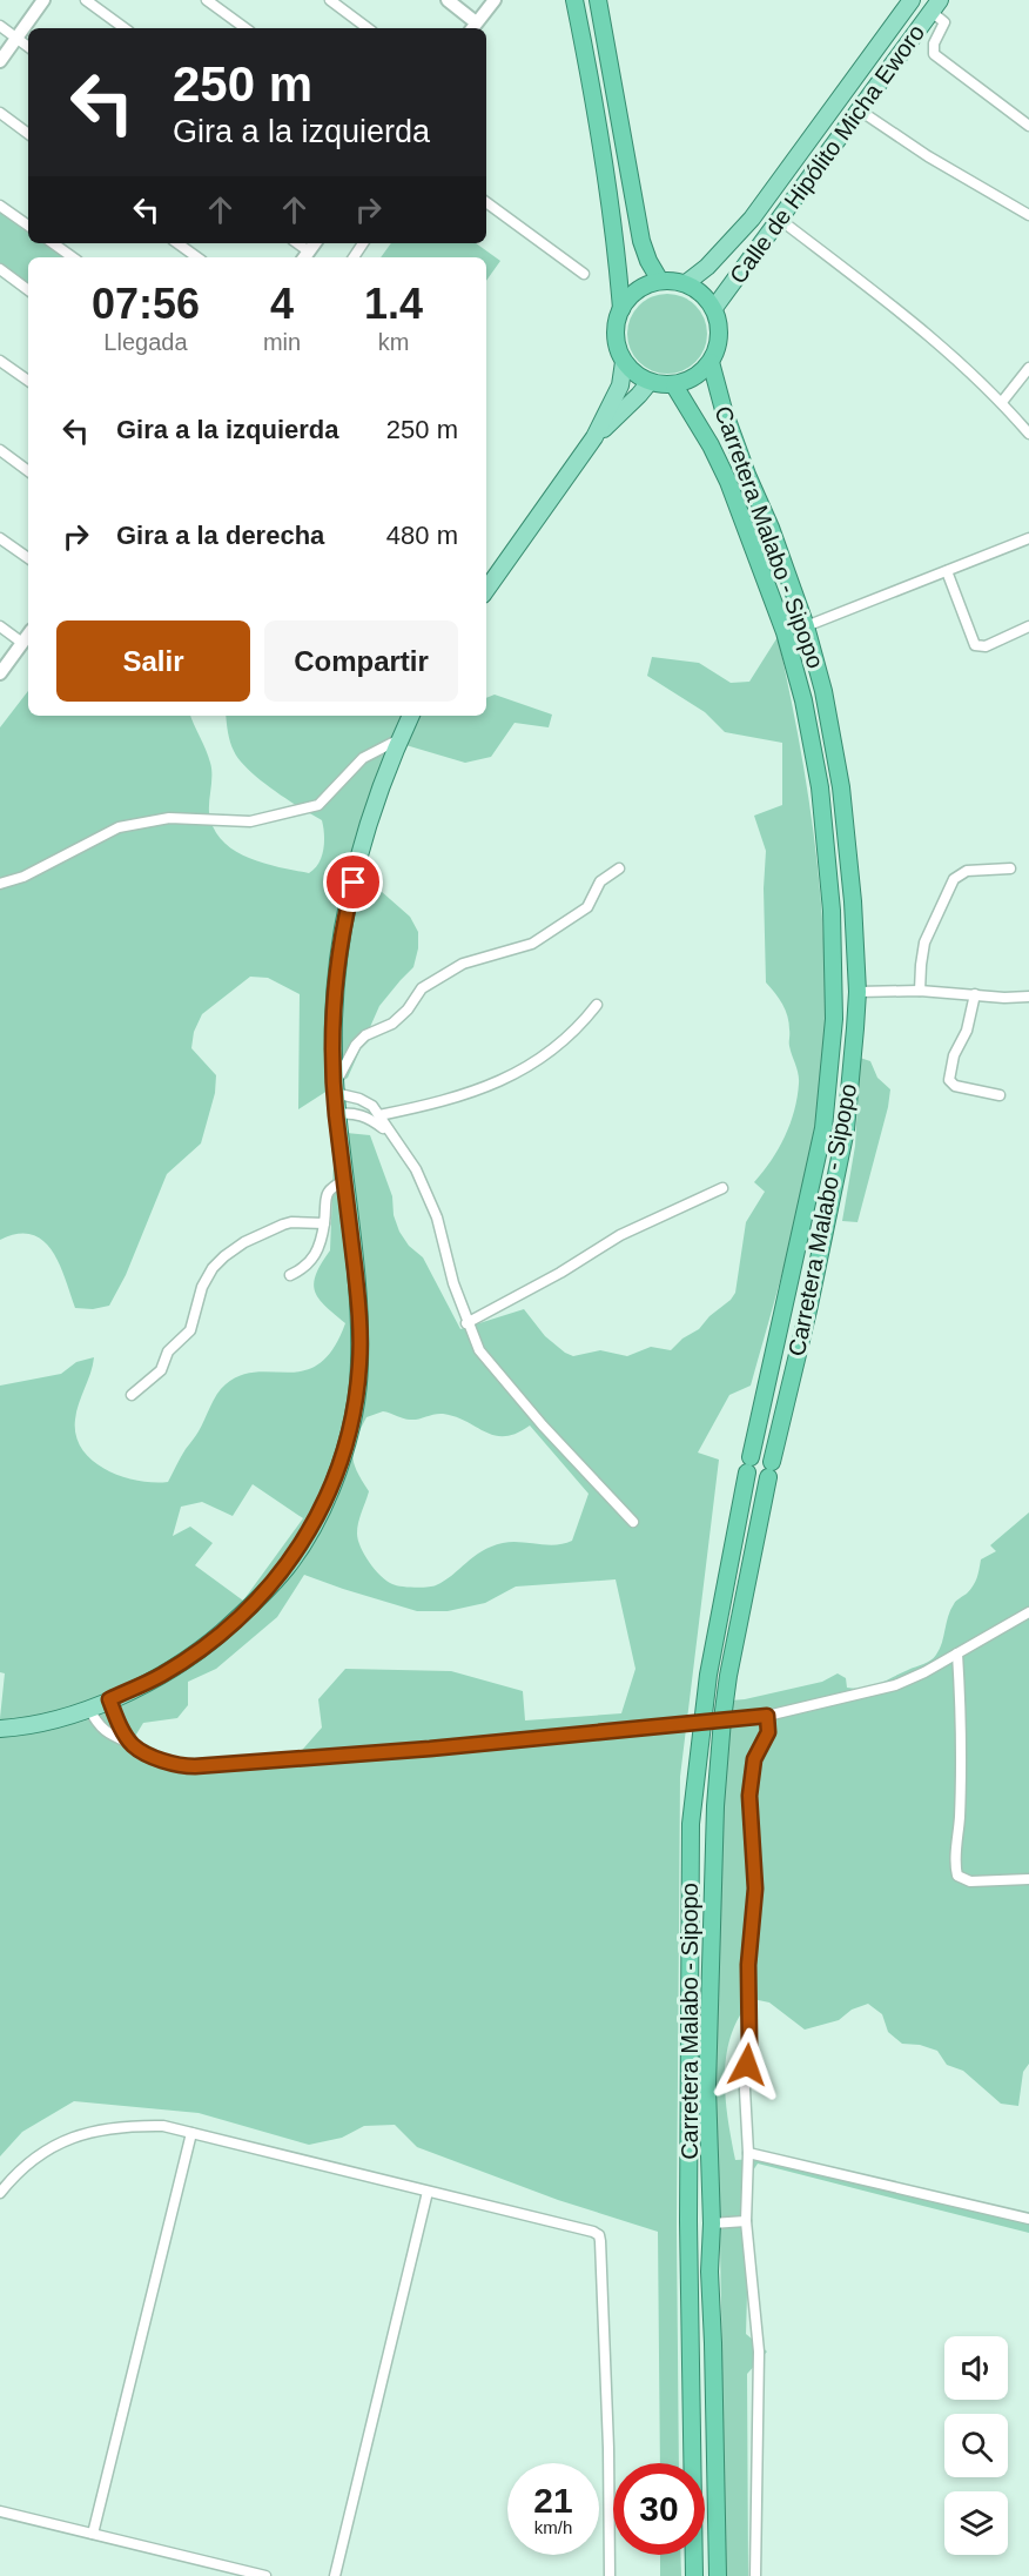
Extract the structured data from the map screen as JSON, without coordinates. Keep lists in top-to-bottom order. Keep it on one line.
{"streets":{"highway":["Carretera Malabo - Sipopo"],"main road":["Calle de Hipólito Micha Eworo"]},"crossings":[["Calle de Hipólito Micha Eworo","Carretera Malabo - Sipopo"]],"page":{"turn":["250 m","Gira a la izquierda"],"eta":["07:56","Llegada","4","min","1.4","km"],"list":[{"name":"Gira a la izquierda","value":"250 m"},{"name":"Gira a la derecha","value":"480 m"}],"buttons":["Salir","Compartir"],"speed":"21 km/h","limit":"30"}}
